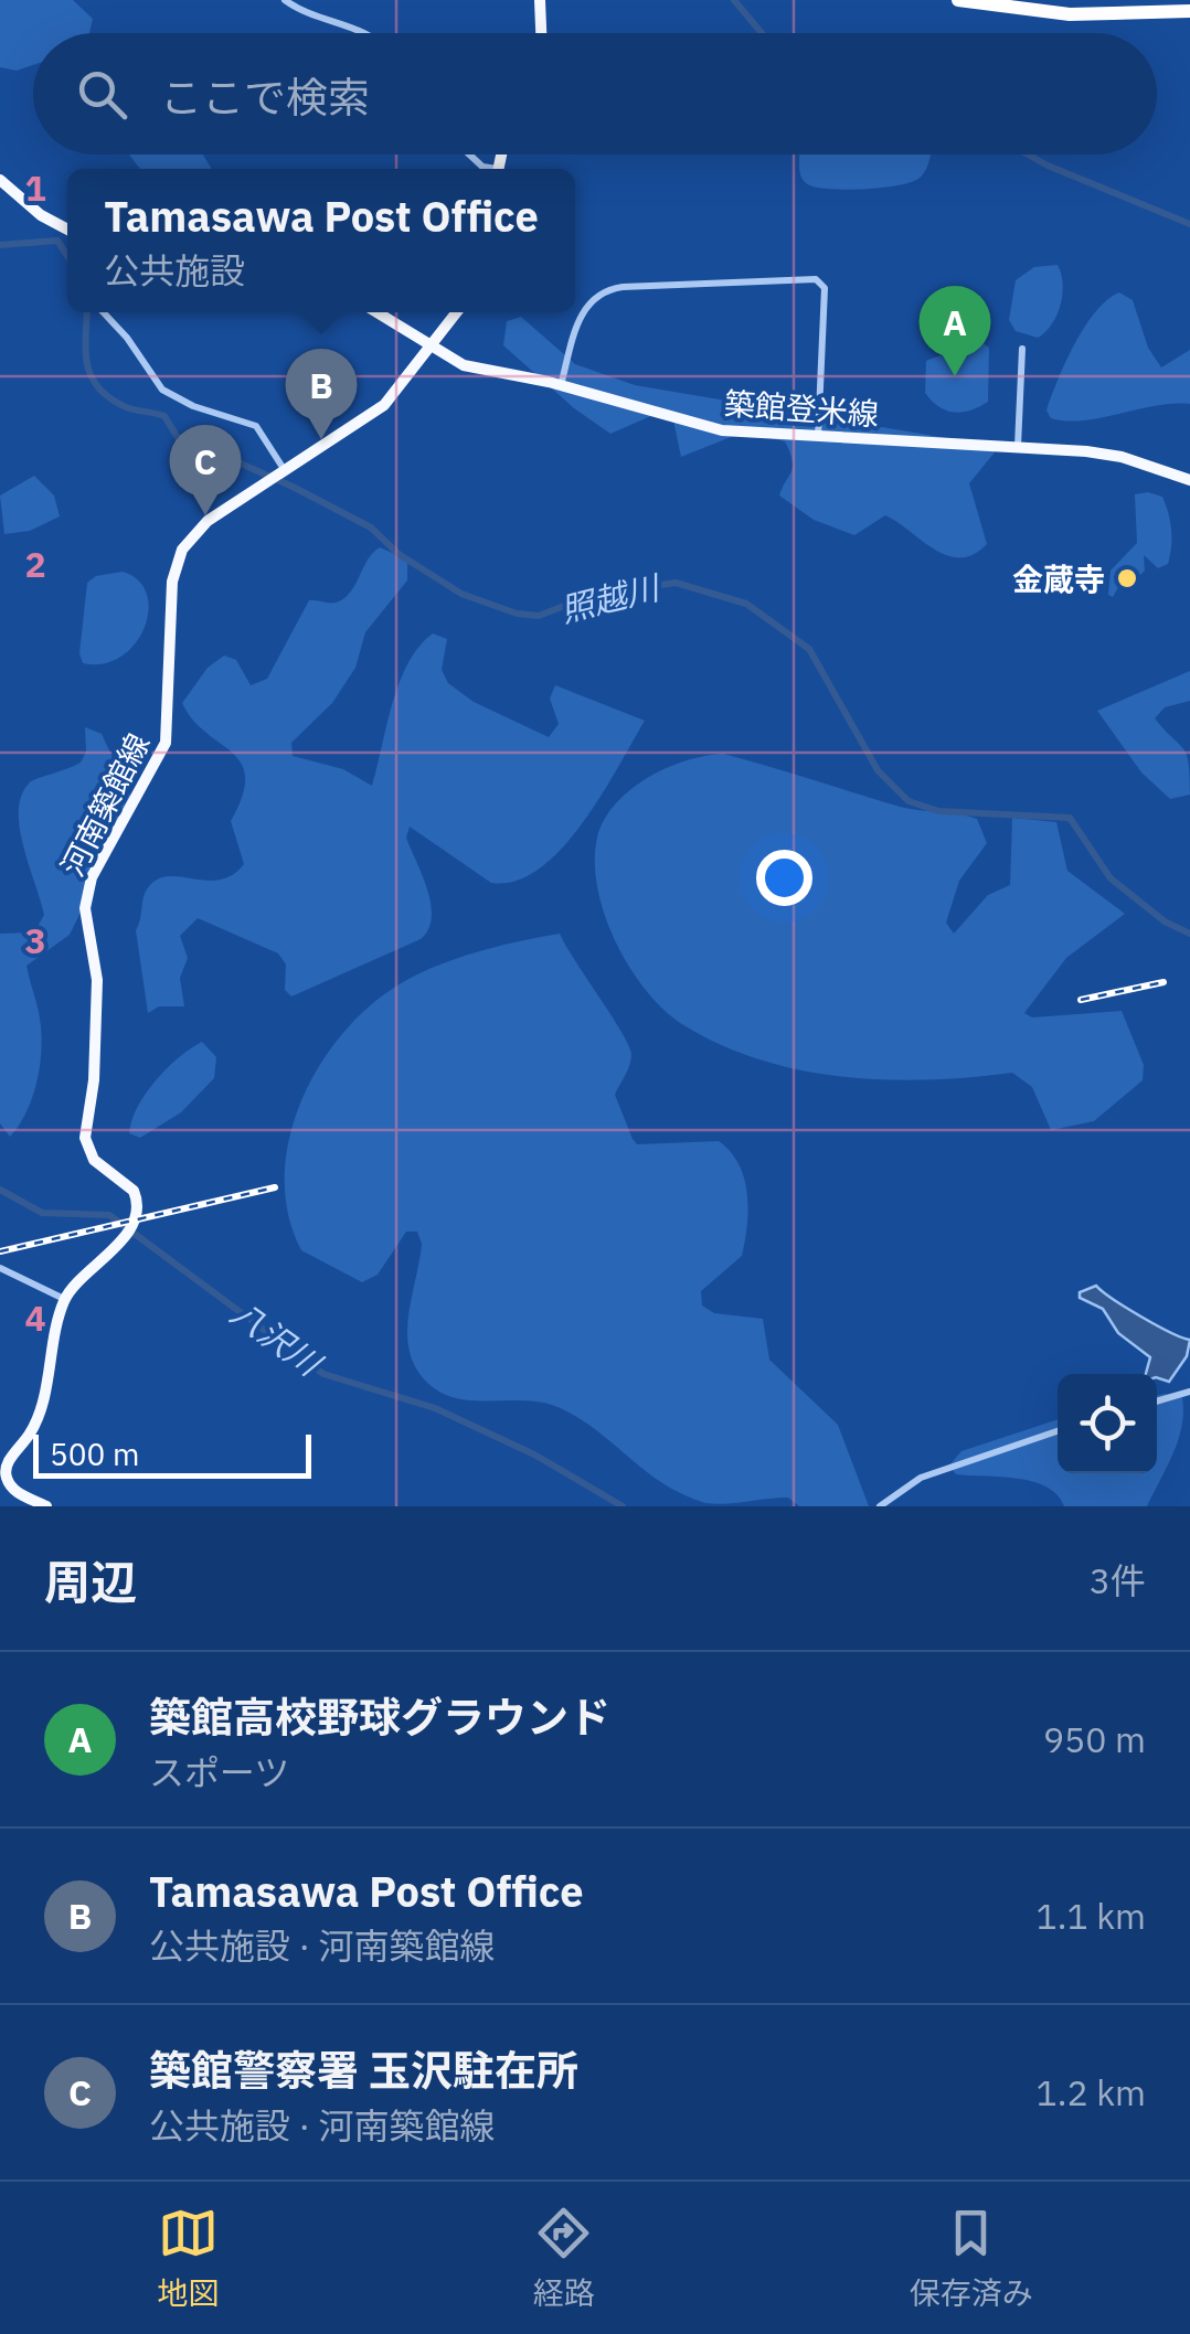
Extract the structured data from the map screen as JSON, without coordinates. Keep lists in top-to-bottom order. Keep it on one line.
{"streets":{"main road":["築館登米線","河南築館線"]},"crossings":[["築館登米線","河南築館線"]],"water":["照越川","八沢川"],"places":["金蔵寺"],"scale_bar":"500 m","page":{"search":"ここで検索","popup":["Tamasawa Post Office","公共施設"],"pins":["A","B","C"],"scale":"500 m","heading":["周辺","3件"],"list":[{"mark":"A","name":"築館高校野球グラウンド","note":"スポーツ","value":"950 m"},{"mark":"B","name":"Tamasawa Post Office","note":"公共施設 · 河南築館線","value":"1.1 km"},{"mark":"C","name":"築館警察署 玉沢駐在所","note":"公共施設 · 河南築館線","value":"1.2 km"}],"nav":["地図","経路","保存済み"]},"grid":{"rows":["1","2","3","4"]}}
